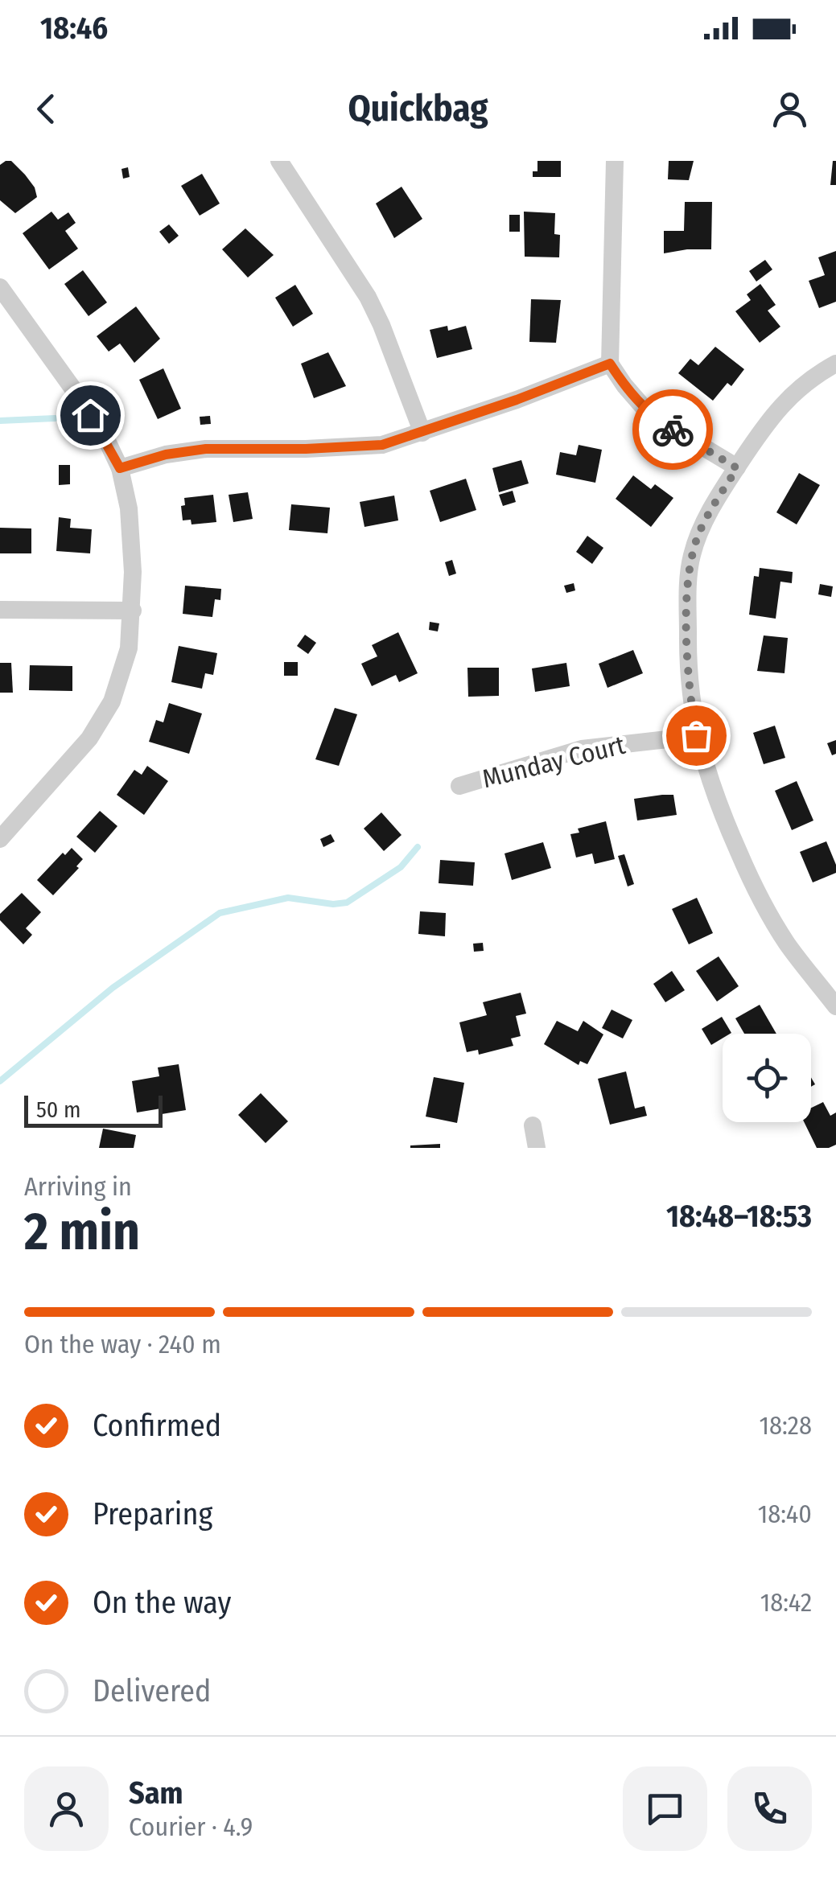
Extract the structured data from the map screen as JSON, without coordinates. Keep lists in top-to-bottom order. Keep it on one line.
{"streets":{"street":["Munday Court"]},"scale_bar":"50 m","page":{"status":"18:46","header":"Quickbag","scale":"50 m","heading":["2 min","Arriving in","18:48–18:53"],"panel":["Sam","Courier · 4.9"],"bar":"On the way · 240 m","list":[["Confirmed","18:28"],["Preparing","18:40"],["On the way","18:42"],"Delivered"]}}
